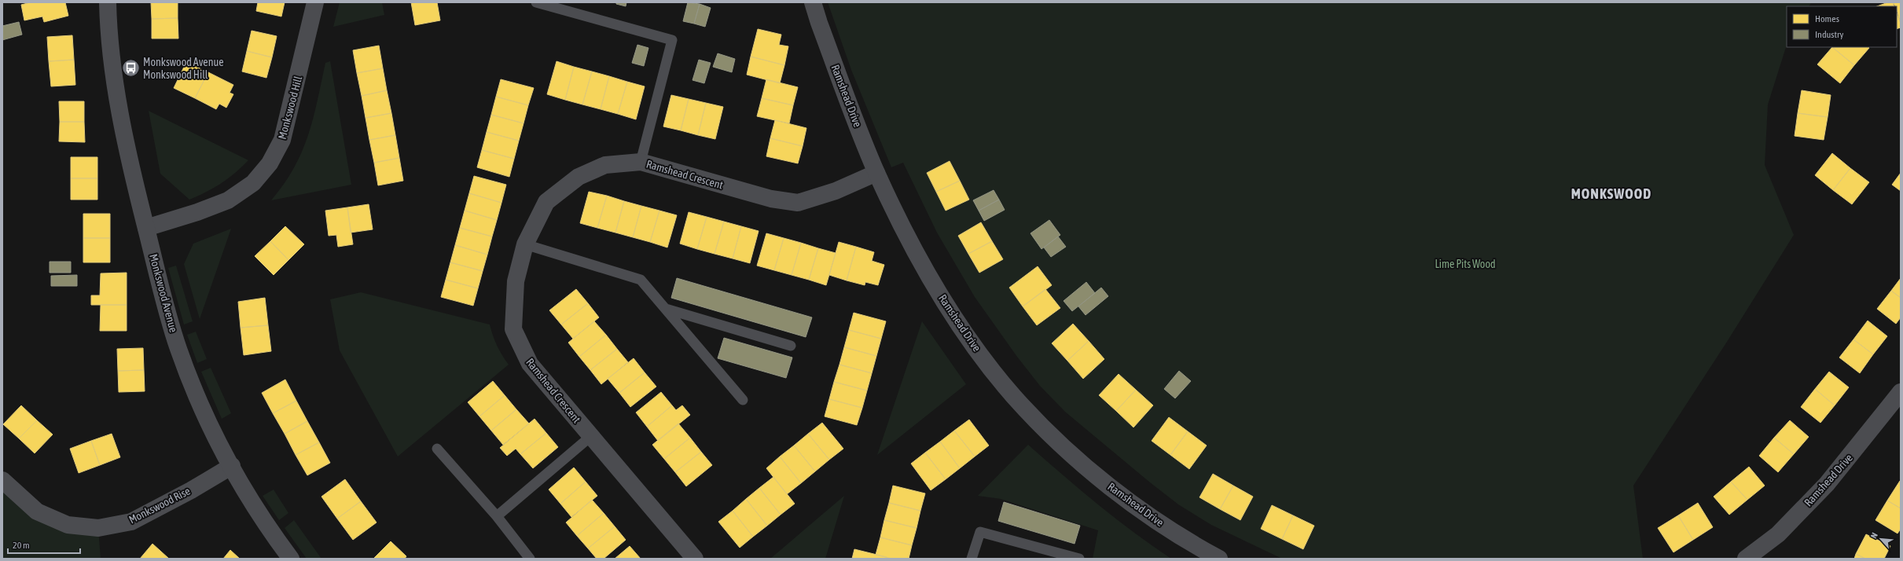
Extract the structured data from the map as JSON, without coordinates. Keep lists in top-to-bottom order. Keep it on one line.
{"streets":{"street":["Ramshead Drive","Monkswood Hill","Ramshead Crescent","Monkswood Avenue","Monkswood Rise"]},"crossings":[["Ramshead Drive","Ramshead Crescent"],["Monkswood Hill","Monkswood Avenue"],["Monkswood Avenue","Monkswood Rise"]],"districts":["MONKSWOOD"],"parks":["Lime Pits Wood"],"places":{"bus stop":["Monkswood Avenue Monkswood Hill"]},"legend":["Homes","Industry"],"scale_bar":"20 m","north":"top left"}
